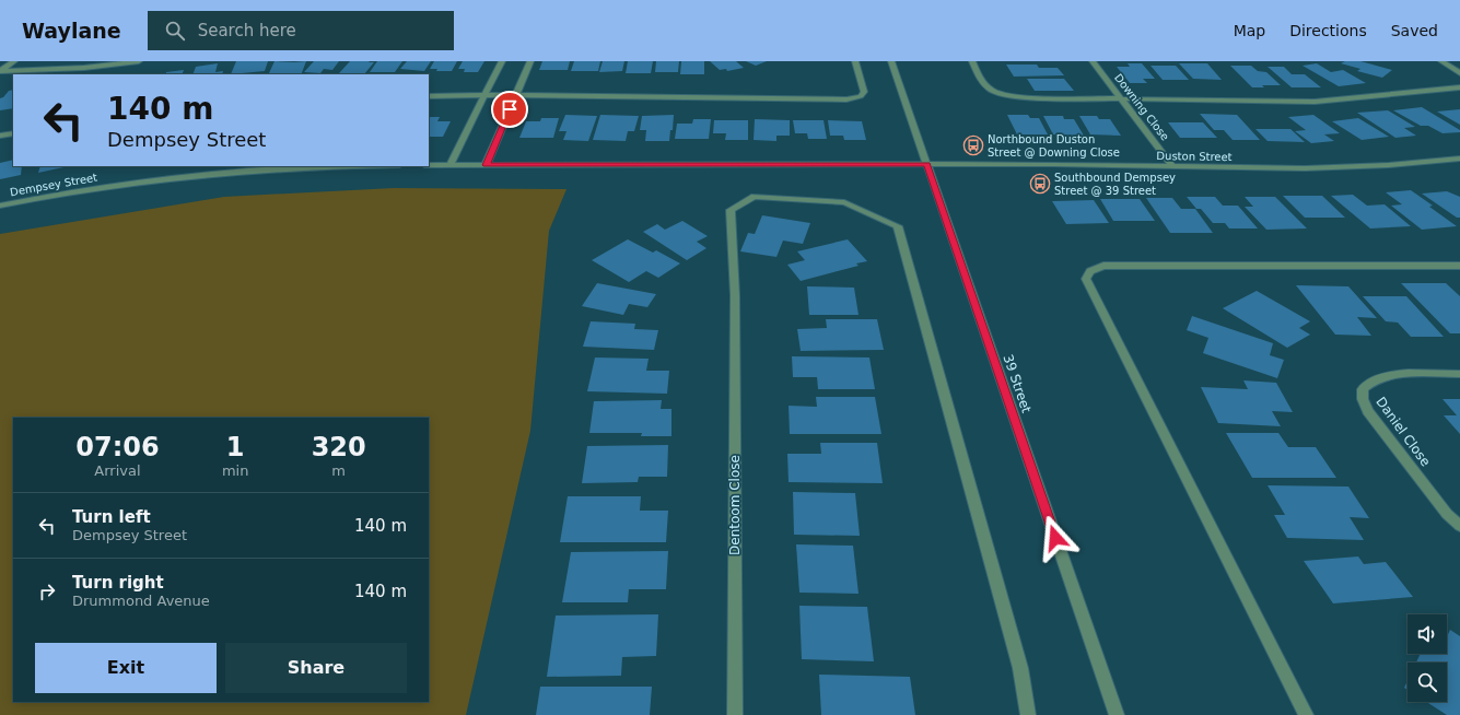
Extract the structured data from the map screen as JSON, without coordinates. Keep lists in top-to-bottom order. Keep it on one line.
{"streets":{"street":["Downing Close","Duston Street","Dempsey Street","39 Street","Daniel Close","Dentoom Close"]},"crossings":[["Downing Close","Duston Street"],["Duston Street","39 Street"]],"places":{"bus stop":["Northbound Duston Street @ Downing Close","Southbound Dempsey Street @ 39 Street"]},"page":{"header":"Waylane","search":"Search here","nav":["Map","Directions","Saved"],"turn":["140 m","Dempsey Street"],"eta":["07:06","Arrival","1","min","320","m"],"list":[{"name":"Turn left","note":"Dempsey Street","value":"140 m"},{"name":"Turn right","note":"Drummond Avenue","value":"140 m"}],"buttons":["Exit","Share"]}}
